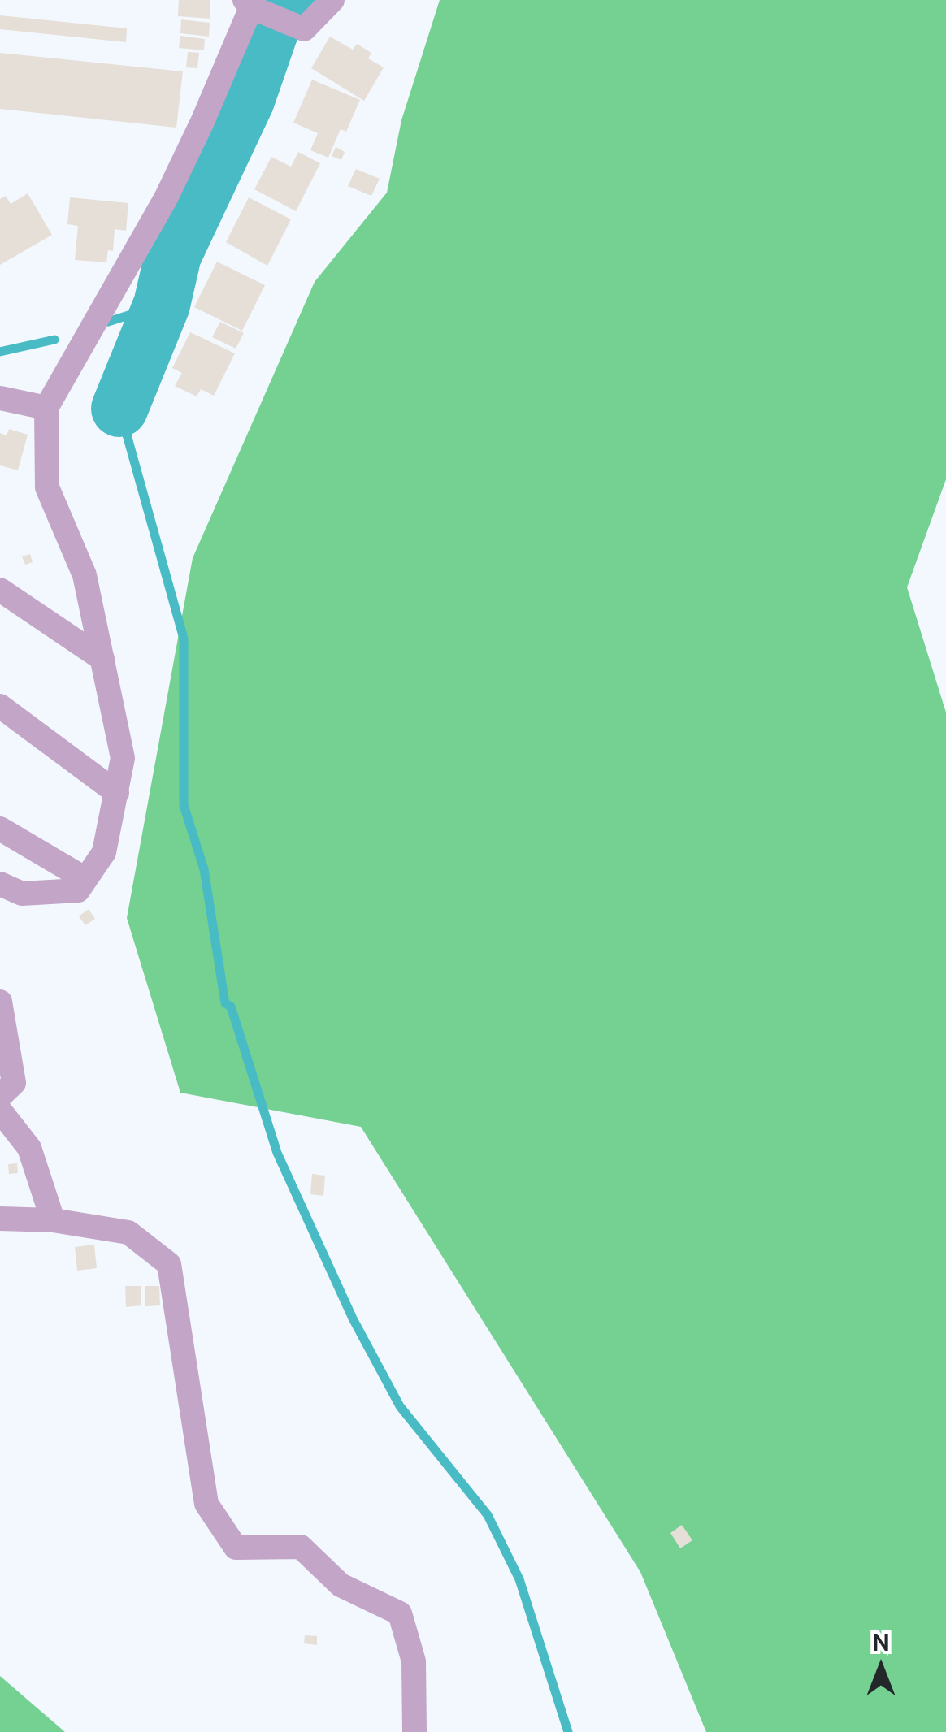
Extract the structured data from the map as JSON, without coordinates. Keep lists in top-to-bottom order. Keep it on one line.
{"north":"top"}
